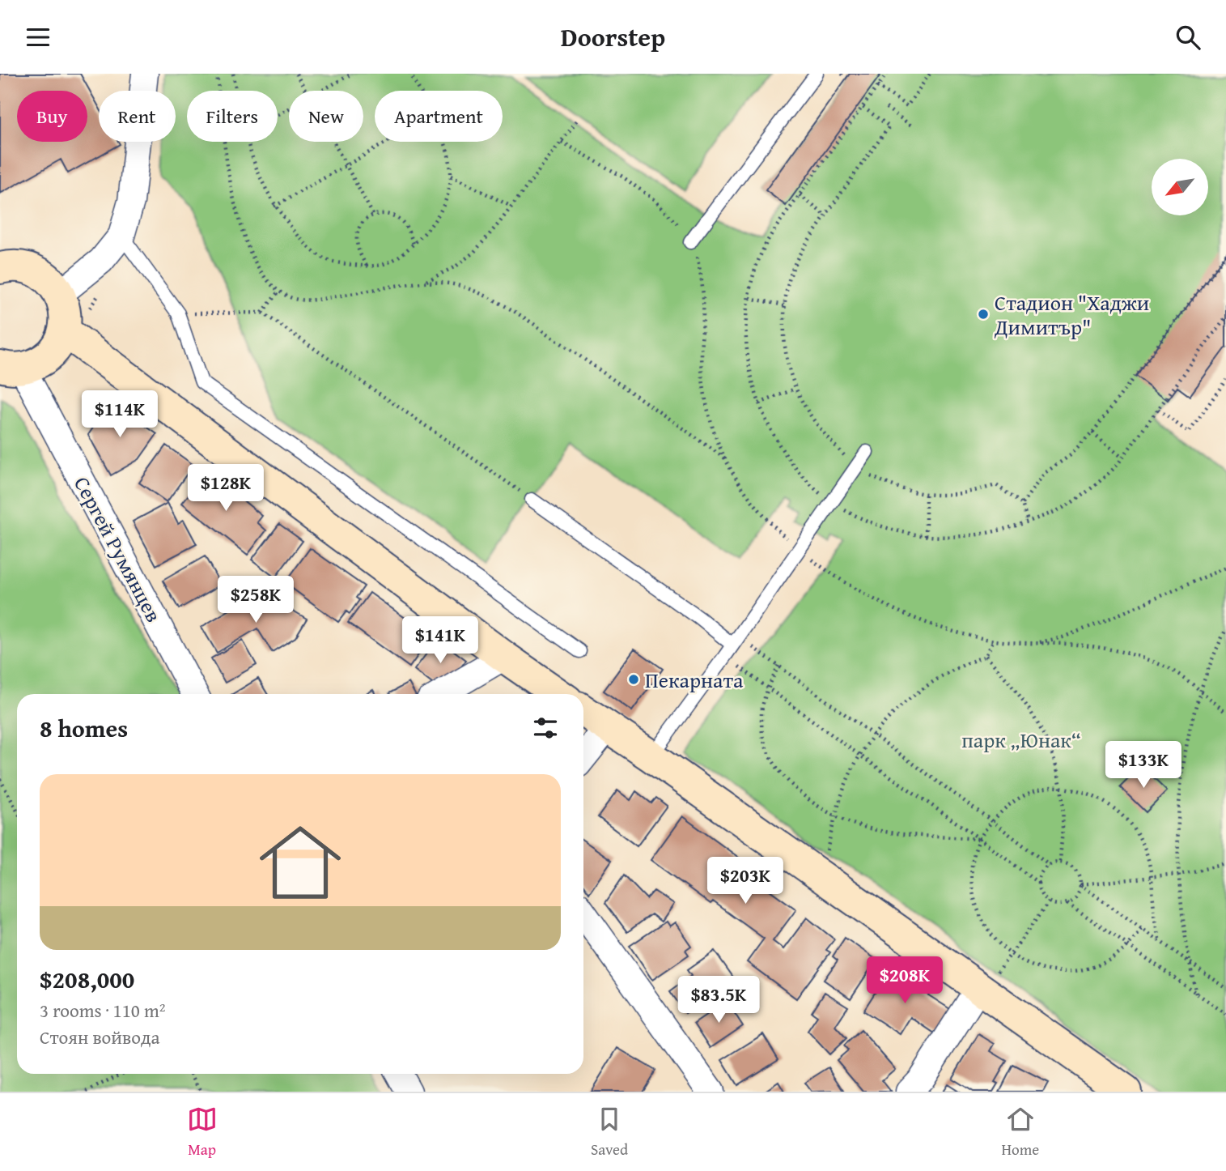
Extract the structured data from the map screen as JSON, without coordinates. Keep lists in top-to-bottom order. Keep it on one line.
{"streets":{"street":["Сергей Румянцев"]},"parks":["парк „Юнак“"],"places":["Стадион \"Хаджи Димитър\"","Пекарната"],"north":"bottom left","page":{"header":"Doorstep","chip":["Buy","Rent","Filters","New","Apartment"],"price":["$114K","$128K","$258K","$141K","$133K","$203K","$208K","$83.5K"],"heading":"8 homes","list":[{"name":"$208,000","note":"3 rooms · 110 m² · Стоян войвода"}],"tabs":["Map","Saved","Home"]}}
